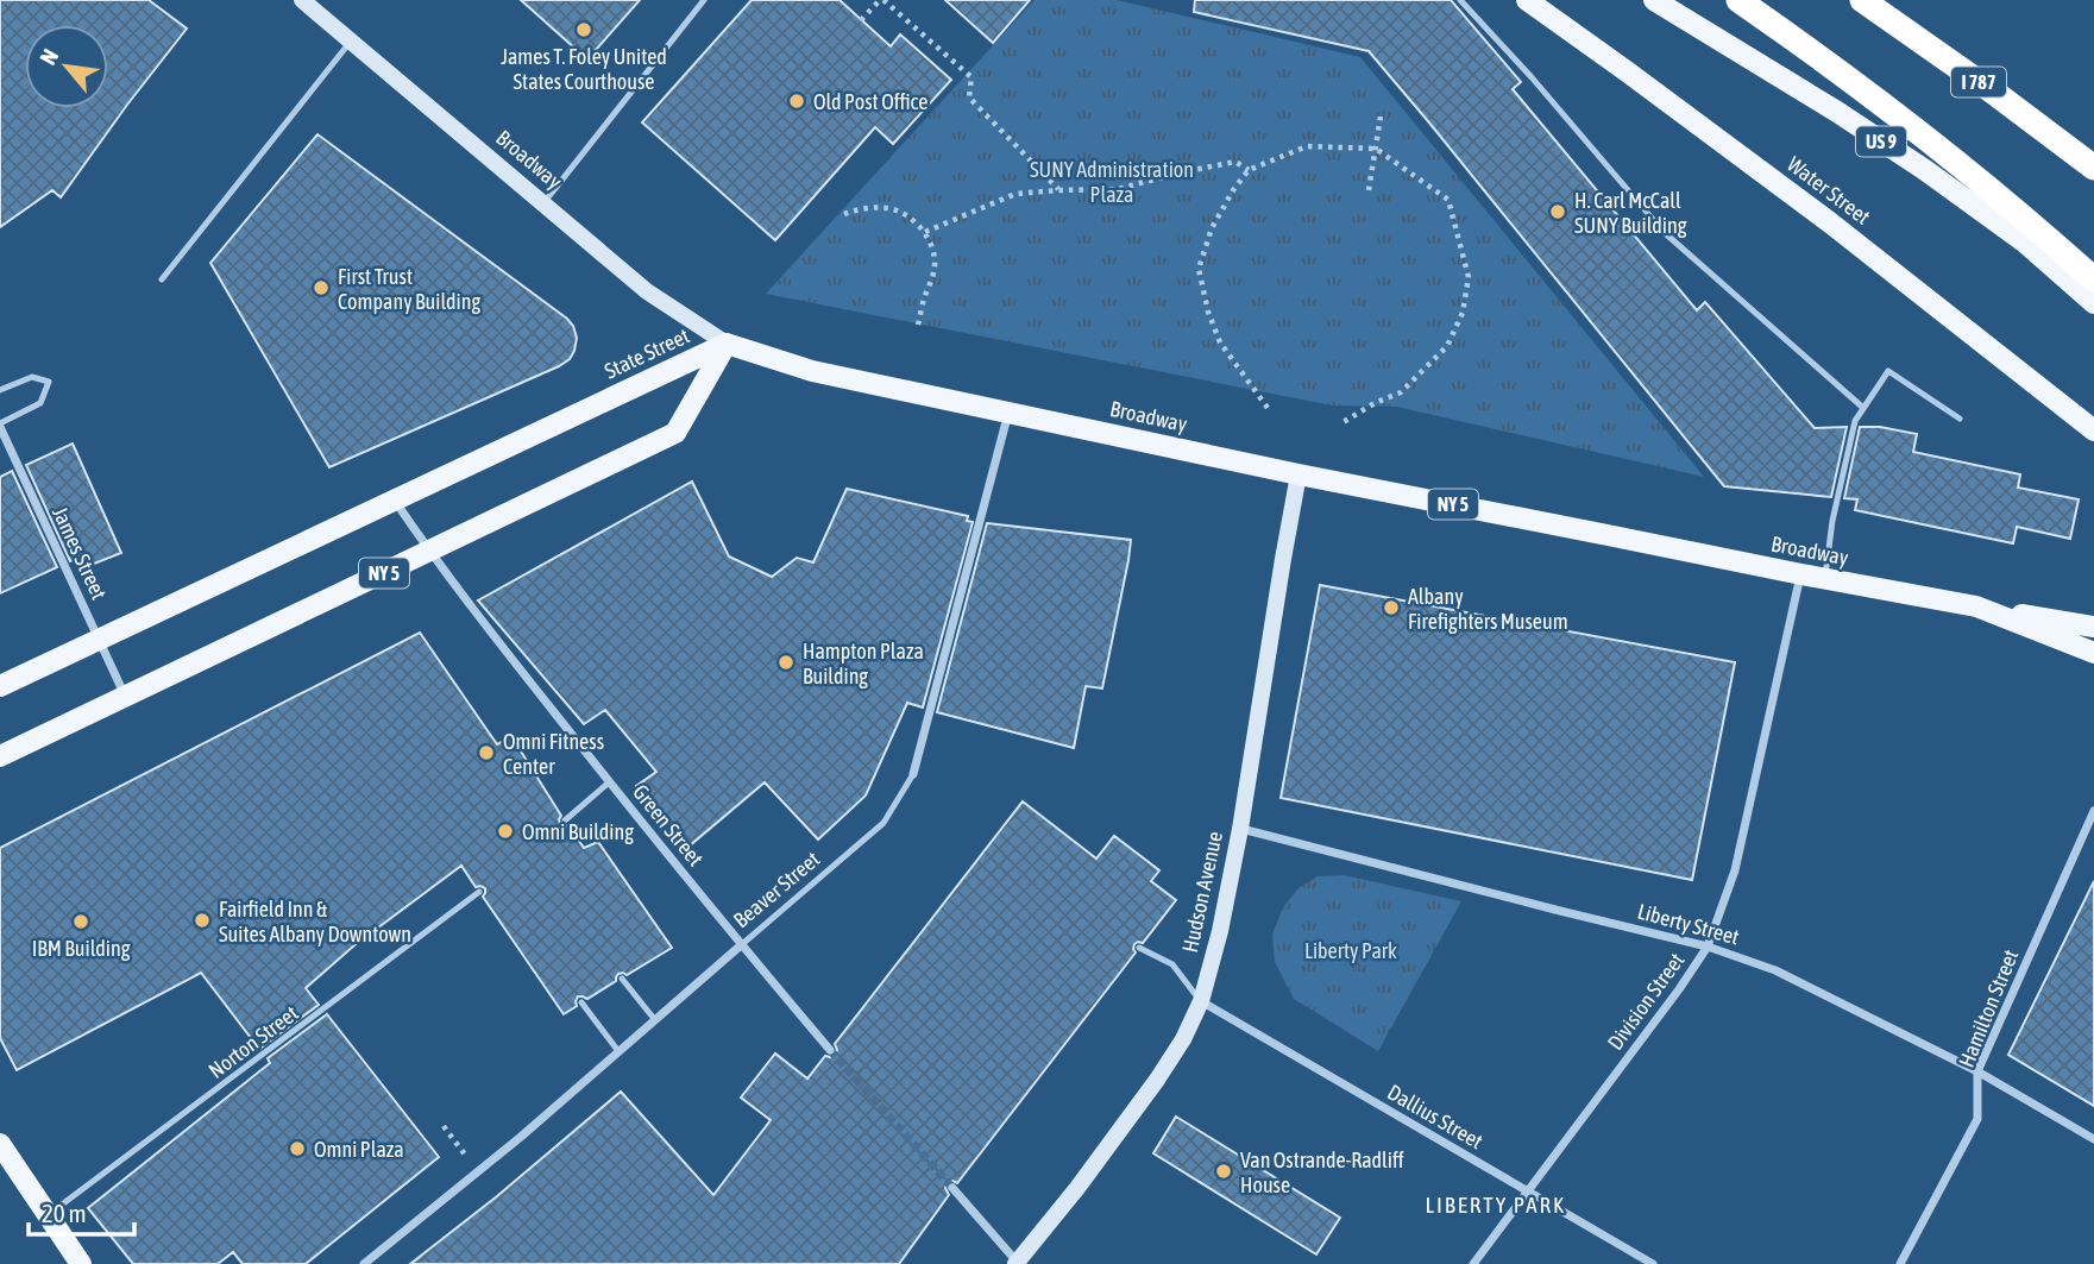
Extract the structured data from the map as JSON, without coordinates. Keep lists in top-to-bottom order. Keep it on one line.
{"streets":{"highway":["I 787"],"main road":["US 9","Broadway","Water Street","State Street","NY 5"],"street":["James Street","Green Street","Beaver Street","Hudson Avenue","Liberty Street","Division Street","Hamilton Street","Dallius Street"],"lane":["Norton Street"]},"crossings":[["Broadway","State Street"],["Broadway","NY 5"],["Broadway","Beaver Street"],["Broadway","Hudson Avenue"],["Broadway","Division Street"],["State Street","James Street"],["State Street","Green Street"],["Green Street","Beaver Street"],["Hudson Avenue","Liberty Street"],["Hudson Avenue","Dallius Street"],["Liberty Street","Division Street"],["Liberty Street","Hamilton Street"],["Division Street","Dallius Street"]],"districts":["LIBERTY PARK"],"parks":["SUNY Administration Plaza","Liberty Park"],"places":["James T. Foley United States Courthouse","Old Post Office","H. Carl McCall SUNY Building","First Trust Company Building","Albany Firefighters Museum","Hampton Plaza Building","Omni Fitness Center","Omni Building","Fairfield Inn & Suites Albany Downtown","IBM Building","Omni Plaza","Van Ostrande-Radliff House"],"scale_bar":"20 m","north":"top left"}
